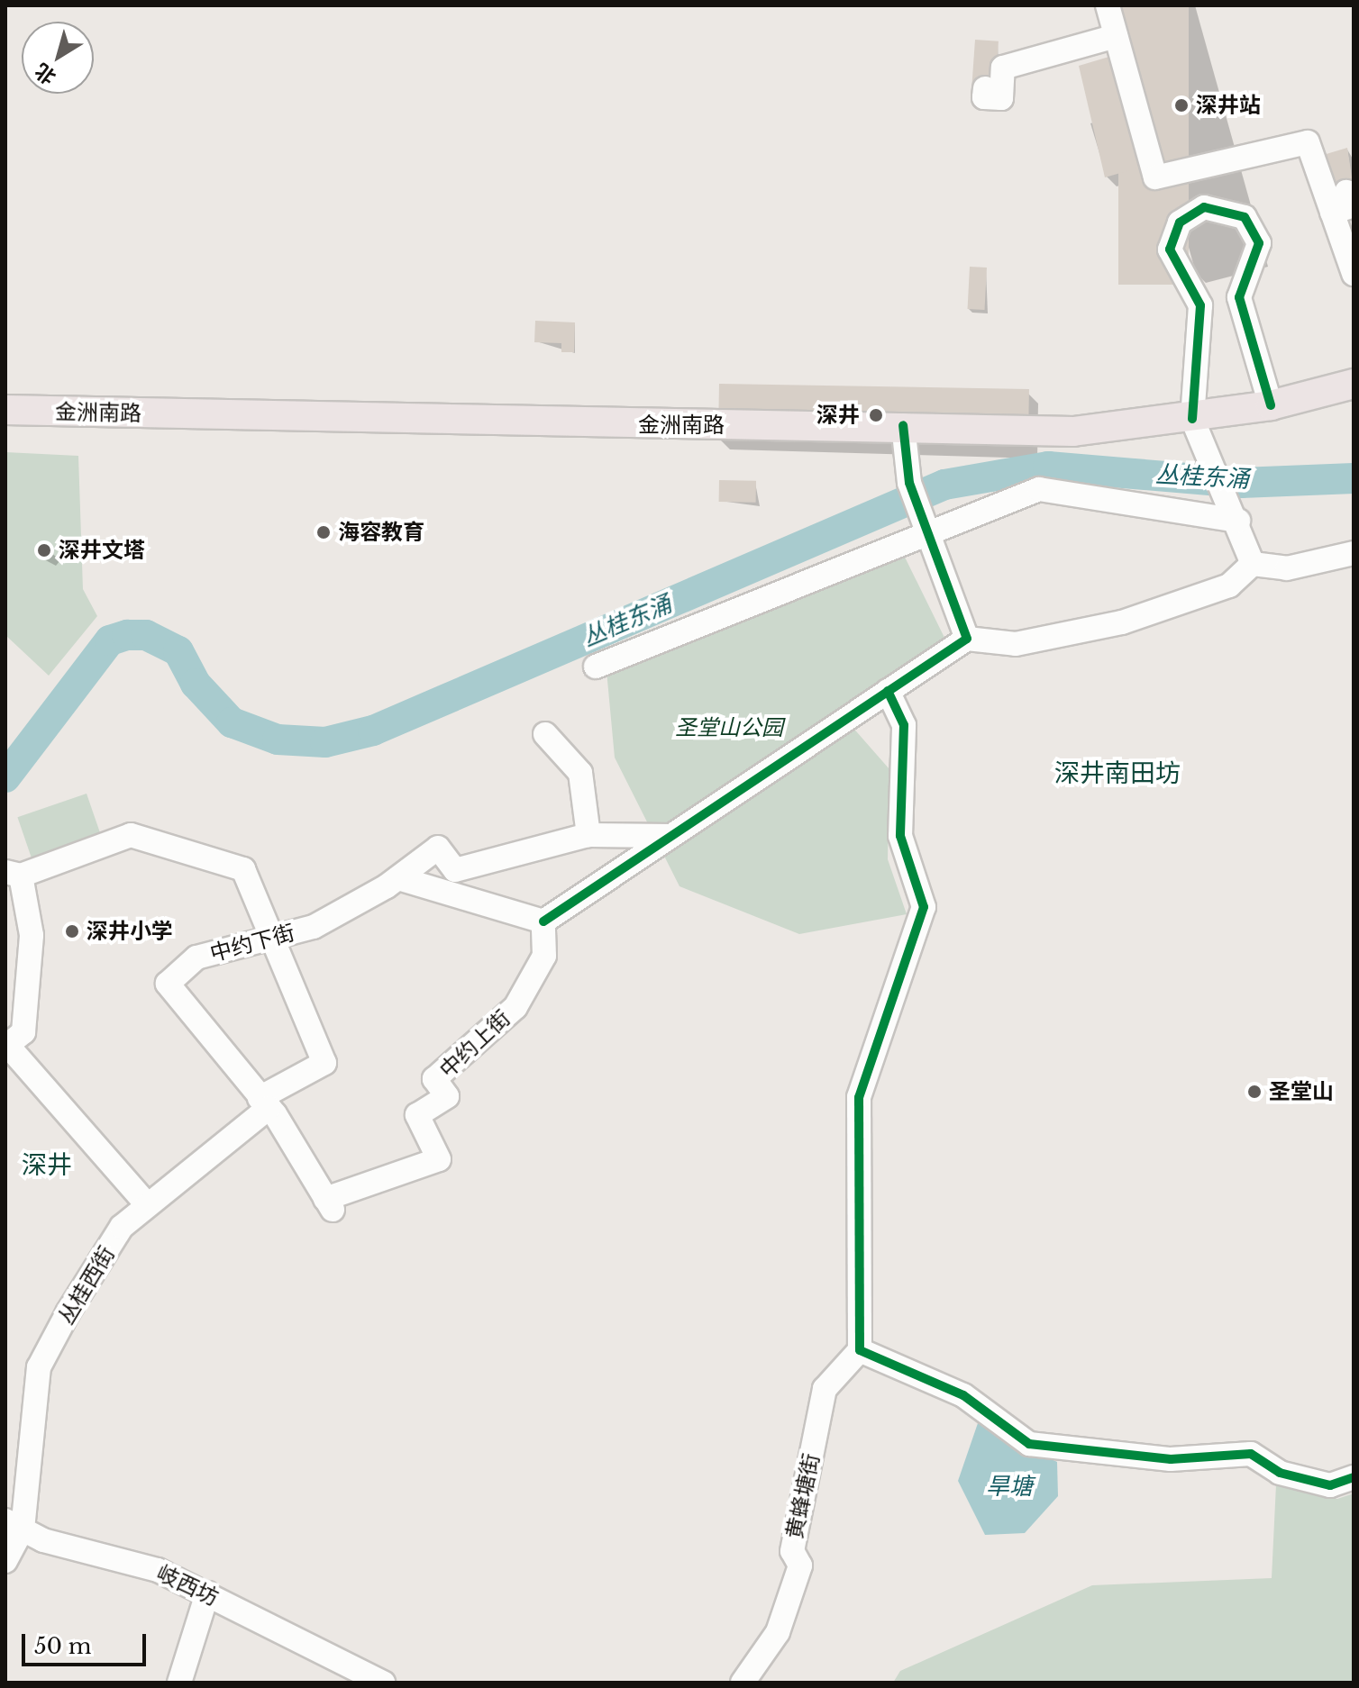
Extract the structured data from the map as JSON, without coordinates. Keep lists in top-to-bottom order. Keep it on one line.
{"streets":{"main road":["金洲南路"],"street":["中约下街","中约上街","丛桂西街","黄蜂塘街","岐西坊"]},"crossings":[["中约下街","中约上街"],["中约下街","丛桂西街"],["丛桂西街","岐西坊"]],"districts":["深井南田坊","深井"],"water":["丛桂东涌","旱塘"],"parks":["圣堂山公园"],"places":["深井站","深井","海容教育","深井文塔","深井小学","圣堂山"],"scale_bar":"50 m","north":"bottom left"}
